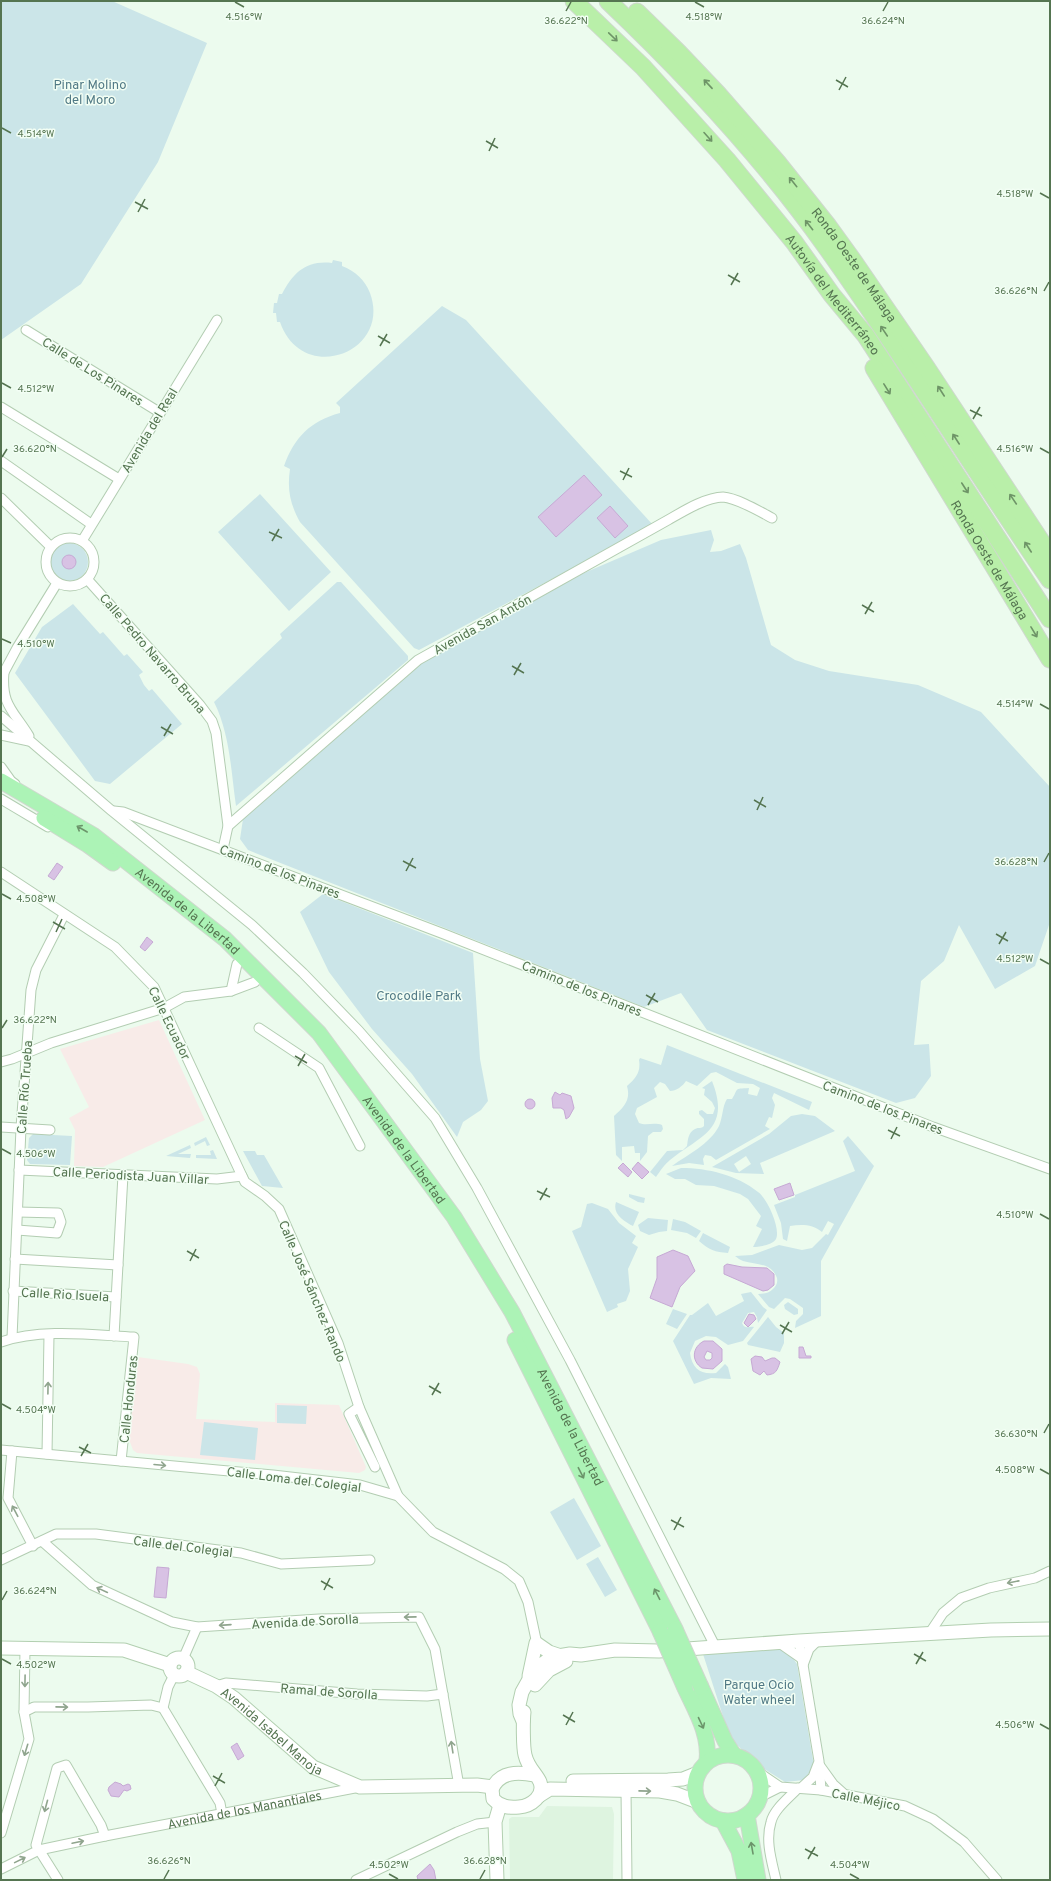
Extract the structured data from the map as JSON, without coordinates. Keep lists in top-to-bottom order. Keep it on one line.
{"streets":{"highway":["Ronda Oeste de Málaga","Autovía del Mediterráneo"],"main road":["Avenida de la Libertad","Avenida Isabel Manoja","Avenida de los Manantiales"],"street":["Calle de Los Pinares","Avenida del Real","Avenida San Antón","Calle Pedro Navarro Bruna","Camino de los Pinares","Calle Ecuador","Calle Río Trueba","Calle Periodista Juan Villar","Calle José Sánchez Rando","Calle Rio Isuela","Calle Honduras","Calle Loma del Colegial","Calle del Colegial","Avenida de Sorolla","Ramal de Sorolla","Calle Méjico"]},"crossings":[["Ronda Oeste de Málaga","Autovía del Mediterráneo"],["Calle de Los Pinares","Avenida del Real"],["Avenida del Real","Calle Pedro Navarro Bruna"],["Avenida San Antón","Calle Pedro Navarro Bruna"],["Calle Pedro Navarro Bruna","Camino de los Pinares"],["Avenida de la Libertad","Calle Méjico"],["Calle Ecuador","Calle Río Trueba"],["Calle Ecuador","Calle Periodista Juan Villar"],["Calle Ecuador","Calle José Sánchez Rando"],["Calle Río Trueba","Calle Periodista Juan Villar"],["Calle Río Trueba","Calle Rio Isuela"],["Calle José Sánchez Rando","Calle Loma del Colegial"],["Calle Honduras","Calle Loma del Colegial"],["Calle del Colegial","Avenida de Sorolla"],["Avenida de Sorolla","Ramal de Sorolla"],["Avenida de Sorolla","Avenida de los Manantiales"],["Ramal de Sorolla","Avenida Isabel Manoja"],["Avenida Isabel Manoja","Avenida de los Manantiales"]],"one_way":["Calle Loma del Colegial","Avenida de Sorolla"],"parks":["Pinar Molino del Moro","Crocodile Park","Parque Ocio Water wheel"],"coordinates":["4.516°W","4.518°W","36.622°N","36.624°N","4.514°W","36.626°N","4.512°W","36.620°N","4.510°W","36.628°N","4.508°W","4.506°W","4.504°W","36.630°N","4.502°W"]}
